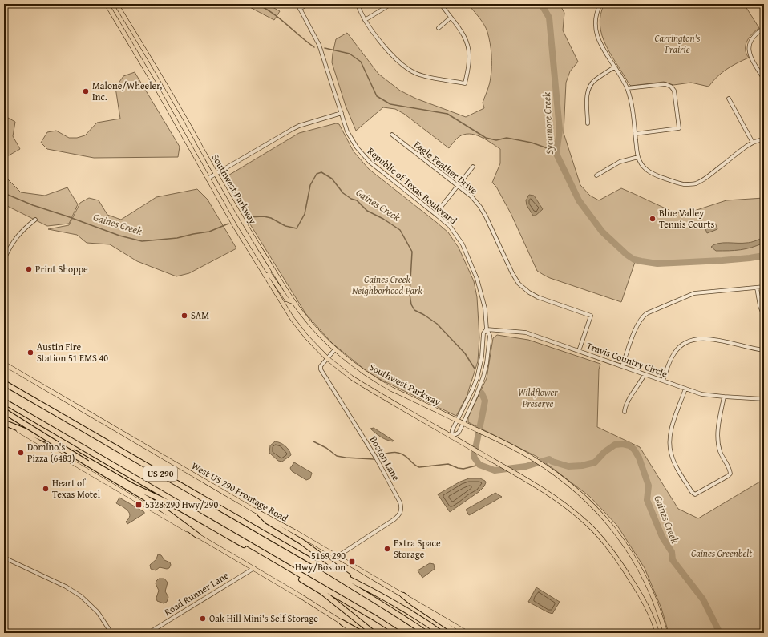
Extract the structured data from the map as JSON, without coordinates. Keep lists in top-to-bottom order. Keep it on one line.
{"streets":{"highway":["US 290"],"main road":["Southwest Parkway","West US 290 Frontage Road"],"street":["Eagle Feather Drive","Republic of Texas Boulevard","Travis Country Circle","Boston Lane","Road Runner Lane"]},"crossings":[["Eagle Feather Drive","Travis Country Circle"],["Republic of Texas Boulevard","Southwest Parkway"],["Republic of Texas Boulevard","Travis Country Circle"],["Southwest Parkway","Boston Lane"],["Boston Lane","West US 290 Frontage Road"]],"water":["Sycamore Creek","Gaines Creek"],"parks":["Carrington's Prairie","Gaines Creek Neighborhood Park","Wildflower Preserve","Gaines Greenbelt"],"places":{"other":["Malone/Wheeler, Inc.","Blue Valley Tennis Courts","Print Shoppe","SAM","Austin Fire Station 51 EMS 40","Domino's Pizza (6483)","Heart of Texas Motel","Extra Space Storage","Oak Hill Mini's Self Storage"],"transit":["5328 290 Hwy/290","5169 290 Hwy/Boston"]}}
